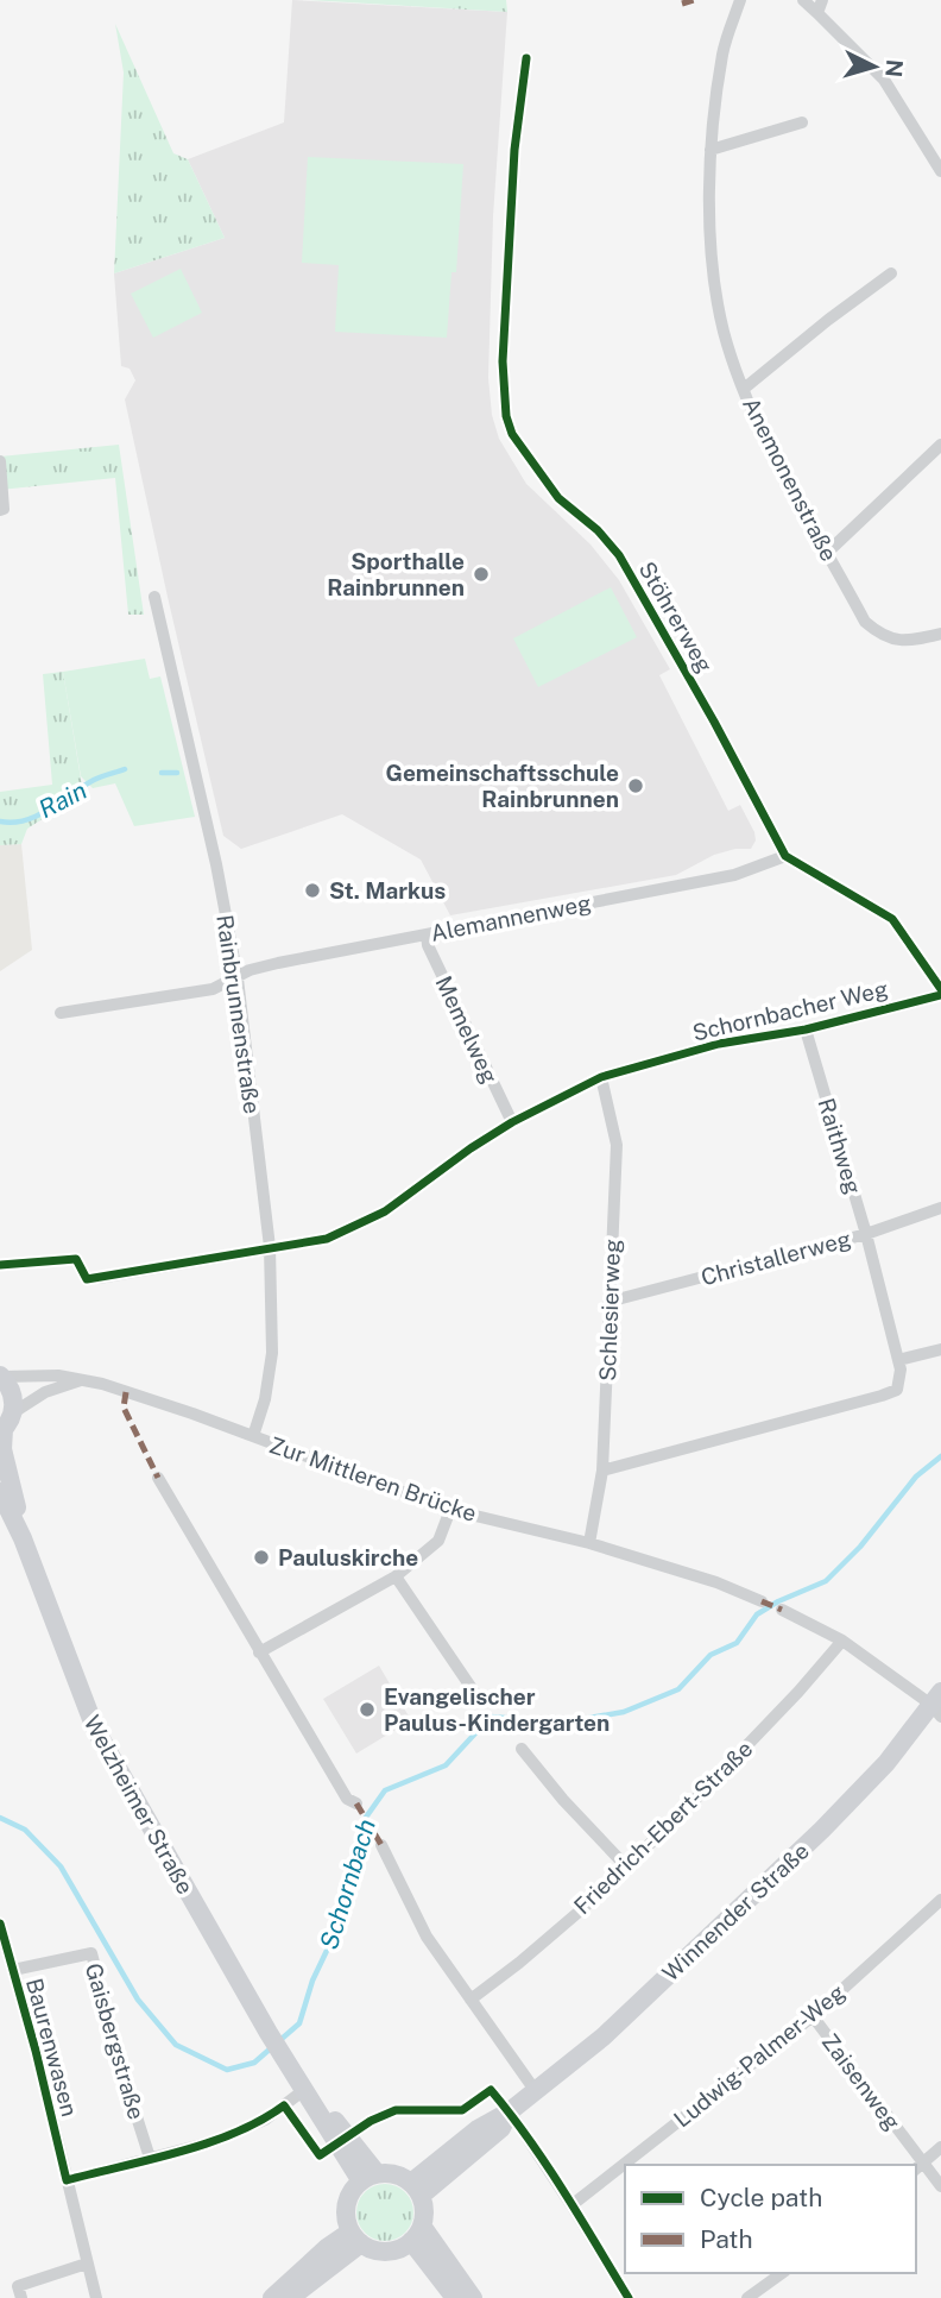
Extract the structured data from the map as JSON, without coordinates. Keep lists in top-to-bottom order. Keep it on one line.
{"streets":{"main road":["Welzheimer Straße","Winnender Straße"],"street":["Anemonenstraße","Stöhrerweg","Alemannenweg","Schornbacher Weg","Rainbrunnenstraße","Memelweg","Raithweg","Christallerweg","Schlesierweg","Zur Mittleren Brücke","Friedrich-Ebert-Straße","Gaisbergstraße","Baurenwasen","Ludwig-Palmer-Weg","Zaisenweg"]},"crossings":[["Stöhrerweg","Alemannenweg"],["Alemannenweg","Rainbrunnenstraße"],["Alemannenweg","Memelweg"],["Schornbacher Weg","Rainbrunnenstraße"],["Schornbacher Weg","Memelweg"],["Schornbacher Weg","Raithweg"],["Schornbacher Weg","Schlesierweg"],["Rainbrunnenstraße","Zur Mittleren Brücke"],["Raithweg","Christallerweg"],["Christallerweg","Schlesierweg"],["Schlesierweg","Zur Mittleren Brücke"],["Zur Mittleren Brücke","Welzheimer Straße"],["Welzheimer Straße","Winnender Straße"],["Gaisbergstraße","Baurenwasen"],["Ludwig-Palmer-Weg","Zaisenweg"]],"water":["Rain","Schornbach"],"places":["Sporthalle Rainbrunnen","Gemeinschaftsschule Rainbrunnen","St. Markus","Pauluskirche","Evangelischer Paulus-Kindergarten"],"legend":["Cycle path","Path"],"north":"right"}
